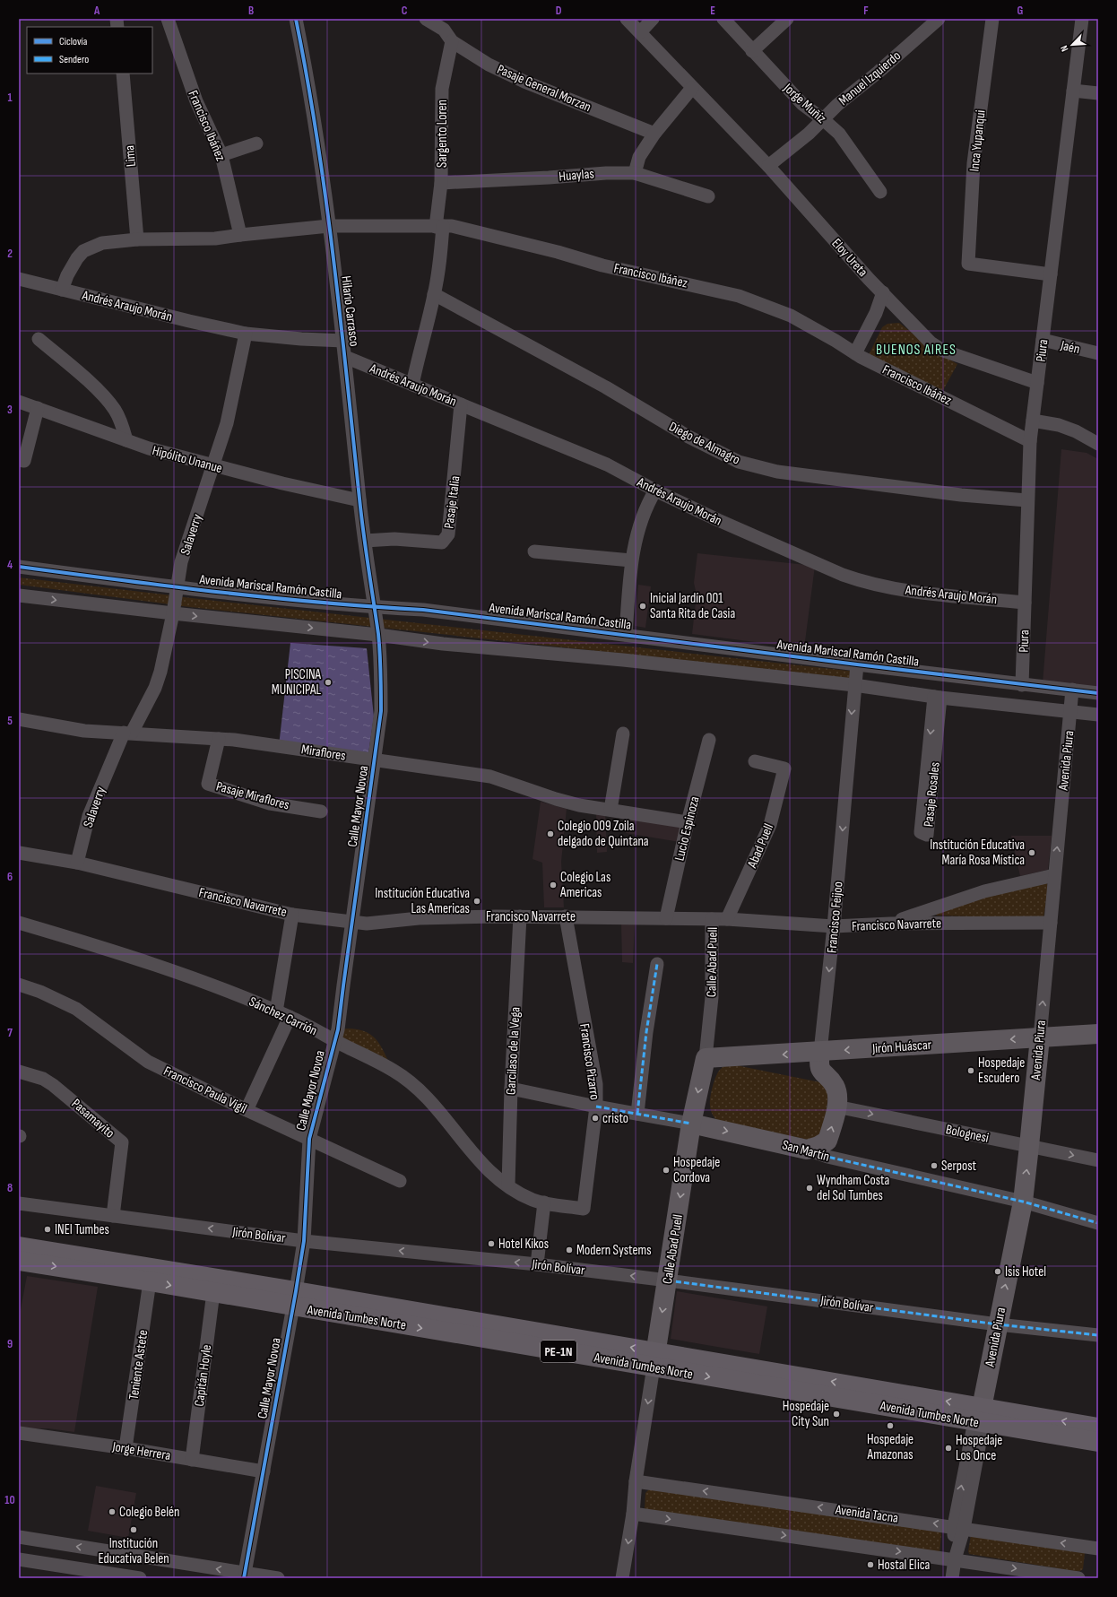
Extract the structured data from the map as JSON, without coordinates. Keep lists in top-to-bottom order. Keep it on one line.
{"streets":{"highway":["Avenida Tumbes Norte","PE-1N"],"main road":["Avenida Piura","Francisco Feijoo","Calle Abad Puell","Jirón Huáscar","San Martín"],"street":["Manuel Izquierdo","Pasaje General Morzan","Jorge Muñiz","Francisco Ibáñez","Sargento Loren","Inca Yupanqui","Lima","Huaylas","Eloy Ureta","Andrés Araujo Morán","Hilario Carrasco","Jaén","Piura","Diego de Almagro","Hipólito Unanue","Pasaje Italia","Salaverry","Avenida Mariscal Ramón Castilla","Miraflores","Pasaje Rosales","Pasaje Miraflores","Calle Mayor Novoa","Lucio Espinoza","Abad Puell","Francisco Navarrete","Sánchez Carrión","Garcilaso de la Vega","Francisco Pizarro","Francisco Paula Vigil","Pasamayito","Bolognesi","Jirón Bolívar","Teniente Astete","Capitán Hoyle","Jorge Herrera","Avenida Tacna"]},"crossings":[["Manuel Izquierdo","Jorge Muñiz"],["Manuel Izquierdo","Eloy Ureta"],["Pasaje General Morzan","Sargento Loren"],["Francisco Ibáñez","Sargento Loren"],["Francisco Ibáñez","Lima"],["Francisco Ibáñez","Andrés Araujo Morán"],["Francisco Ibáñez","Hilario Carrasco"],["Francisco Ibáñez","Piura"],["Sargento Loren","Huaylas"],["Inca Yupanqui","Piura"],["Eloy Ureta","Piura"],["Andrés Araujo Morán","Hilario Carrasco"],["Andrés Araujo Morán","Piura"],["Andrés Araujo Morán","Pasaje Italia"],["Andrés Araujo Morán","Salaverry"],["Hilario Carrasco","Hipólito Unanue"],["Hilario Carrasco","Pasaje Italia"],["Hilario Carrasco","Avenida Mariscal Ramón Castilla"],["Hilario Carrasco","Calle Mayor Novoa"],["Jaén","Piura"],["Piura","Diego de Almagro"],["Piura","Avenida Mariscal Ramón Castilla"],["Hipólito Unanue","Salaverry"],["Salaverry","Avenida Mariscal Ramón Castilla"],["Salaverry","Miraflores"],["Salaverry","Francisco Navarrete"],["Avenida Mariscal Ramón Castilla","Avenida Piura"],["Avenida Mariscal Ramón Castilla","Calle Mayor Novoa"],["Avenida Mariscal Ramón Castilla","Francisco Feijoo"],["Miraflores","Pasaje Miraflores"],["Miraflores","Calle Mayor Novoa"],["Miraflores","Lucio Espinoza"],["Avenida Piura","Francisco Navarrete"],["Avenida Piura","Jirón Huáscar"],["Avenida Piura","Bolognesi"],["Avenida Piura","San Martín"],["Avenida Piura","Jirón Bolívar"],["Avenida Piura","Avenida Tumbes Norte"],["Avenida Piura","Avenida Tacna"],["Calle Mayor Novoa","Francisco Navarrete"],["Calle Mayor Novoa","Sánchez Carrión"],["Calle Mayor Novoa","Francisco Paula Vigil"],["Calle Mayor Novoa","Jirón Bolívar"],["Calle Mayor Novoa","Avenida Tumbes Norte"],["Calle Mayor Novoa","Jorge Herrera"],["Lucio Espinoza","Francisco Navarrete"],["Abad Puell","Francisco Navarrete"],["Francisco Navarrete","Francisco Feijoo"],["Francisco Navarrete","Calle Abad Puell"],["Francisco Navarrete","Garcilaso de la Vega"],["Francisco Navarrete","Francisco Pizarro"],["Francisco Feijoo","Jirón Huáscar"],["Francisco Feijoo","Bolognesi"],["Francisco Feijoo","San Martín"],["Calle Abad Puell","Jirón Huáscar"],["Calle Abad Puell","San Martín"],["Calle Abad Puell","Jirón Bolívar"],["Calle Abad Puell","Avenida Tumbes Norte"],["Calle Abad Puell","Avenida Tacna"],["Sánchez Carrión","Garcilaso de la Vega"],["Sánchez Carrión","Francisco Pizarro"],["Garcilaso de la Vega","San Martín"],["Francisco Pizarro","San Martín"],["Pasamayito","Jirón Bolívar"],["Avenida Tumbes Norte","Teniente Astete"],["Avenida Tumbes Norte","Capitán Hoyle"],["Teniente Astete","Jorge Herrera"],["Capitán Hoyle","Jorge Herrera"]],"one_way":["Avenida Piura","Calle Abad Puell","Jirón Huáscar","Bolognesi","Jirón Bolívar"],"districts":["BUENOS AIRES"],"places":["Inicial Jardín 001 Santa Rita de Casia","PISCINA MUNICIPAL","Colegio 009 Zoila delgado de Quintana","Institución Educativa María Rosa Mística","Colegio Las Americas","Institución Educativa Las Americas","Hospedaje Escudero","cristo","Serpost","Hospedaje Cordova","Wyndham Costa del Sol Tumbes","INEI Tumbes","Hotel Kikos","Modern Systems","Isis Hotel","Hospedaje City Sun","Hospedaje Amazonas","Hospedaje Los Once","Colegio Belén","Institución Educativa Belen","Hostal Elica"],"legend":["Ciclovía","Sendero"],"north":"bottom left","grid":{"columns":["A","B","C","D","E","F","G"],"rows":["1","2","3","4","5","6","7","8","9","10"]}}
